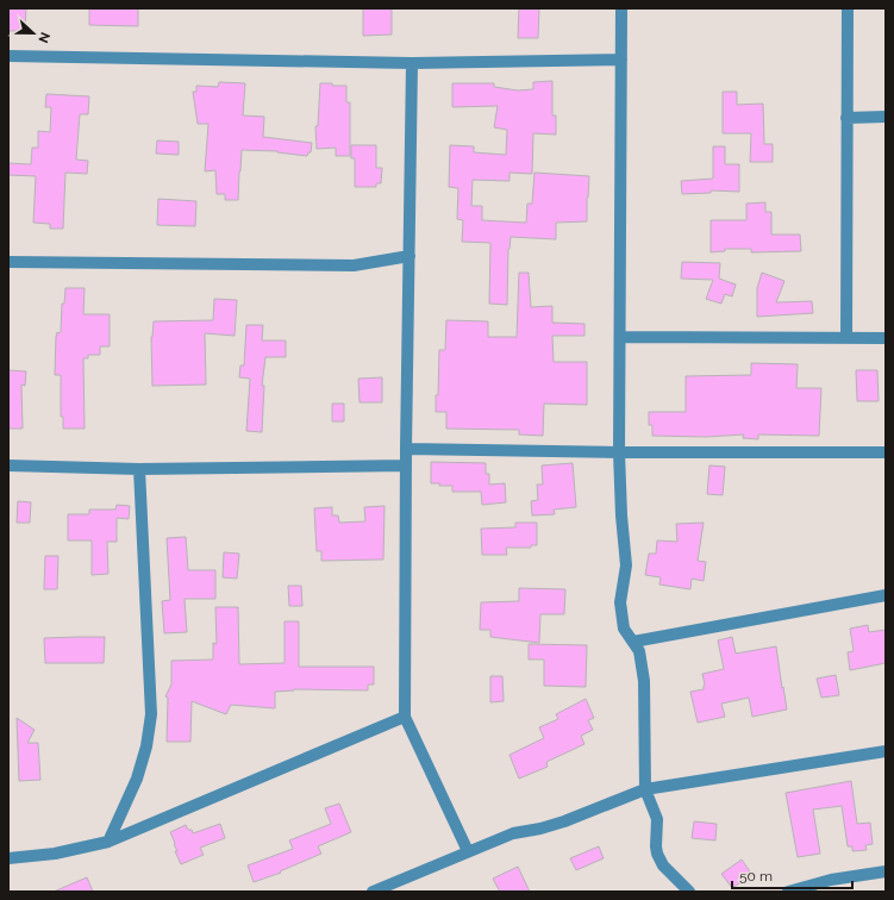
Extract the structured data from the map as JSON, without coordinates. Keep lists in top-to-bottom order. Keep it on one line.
{"scale_bar":"50 m","north":"right"}
